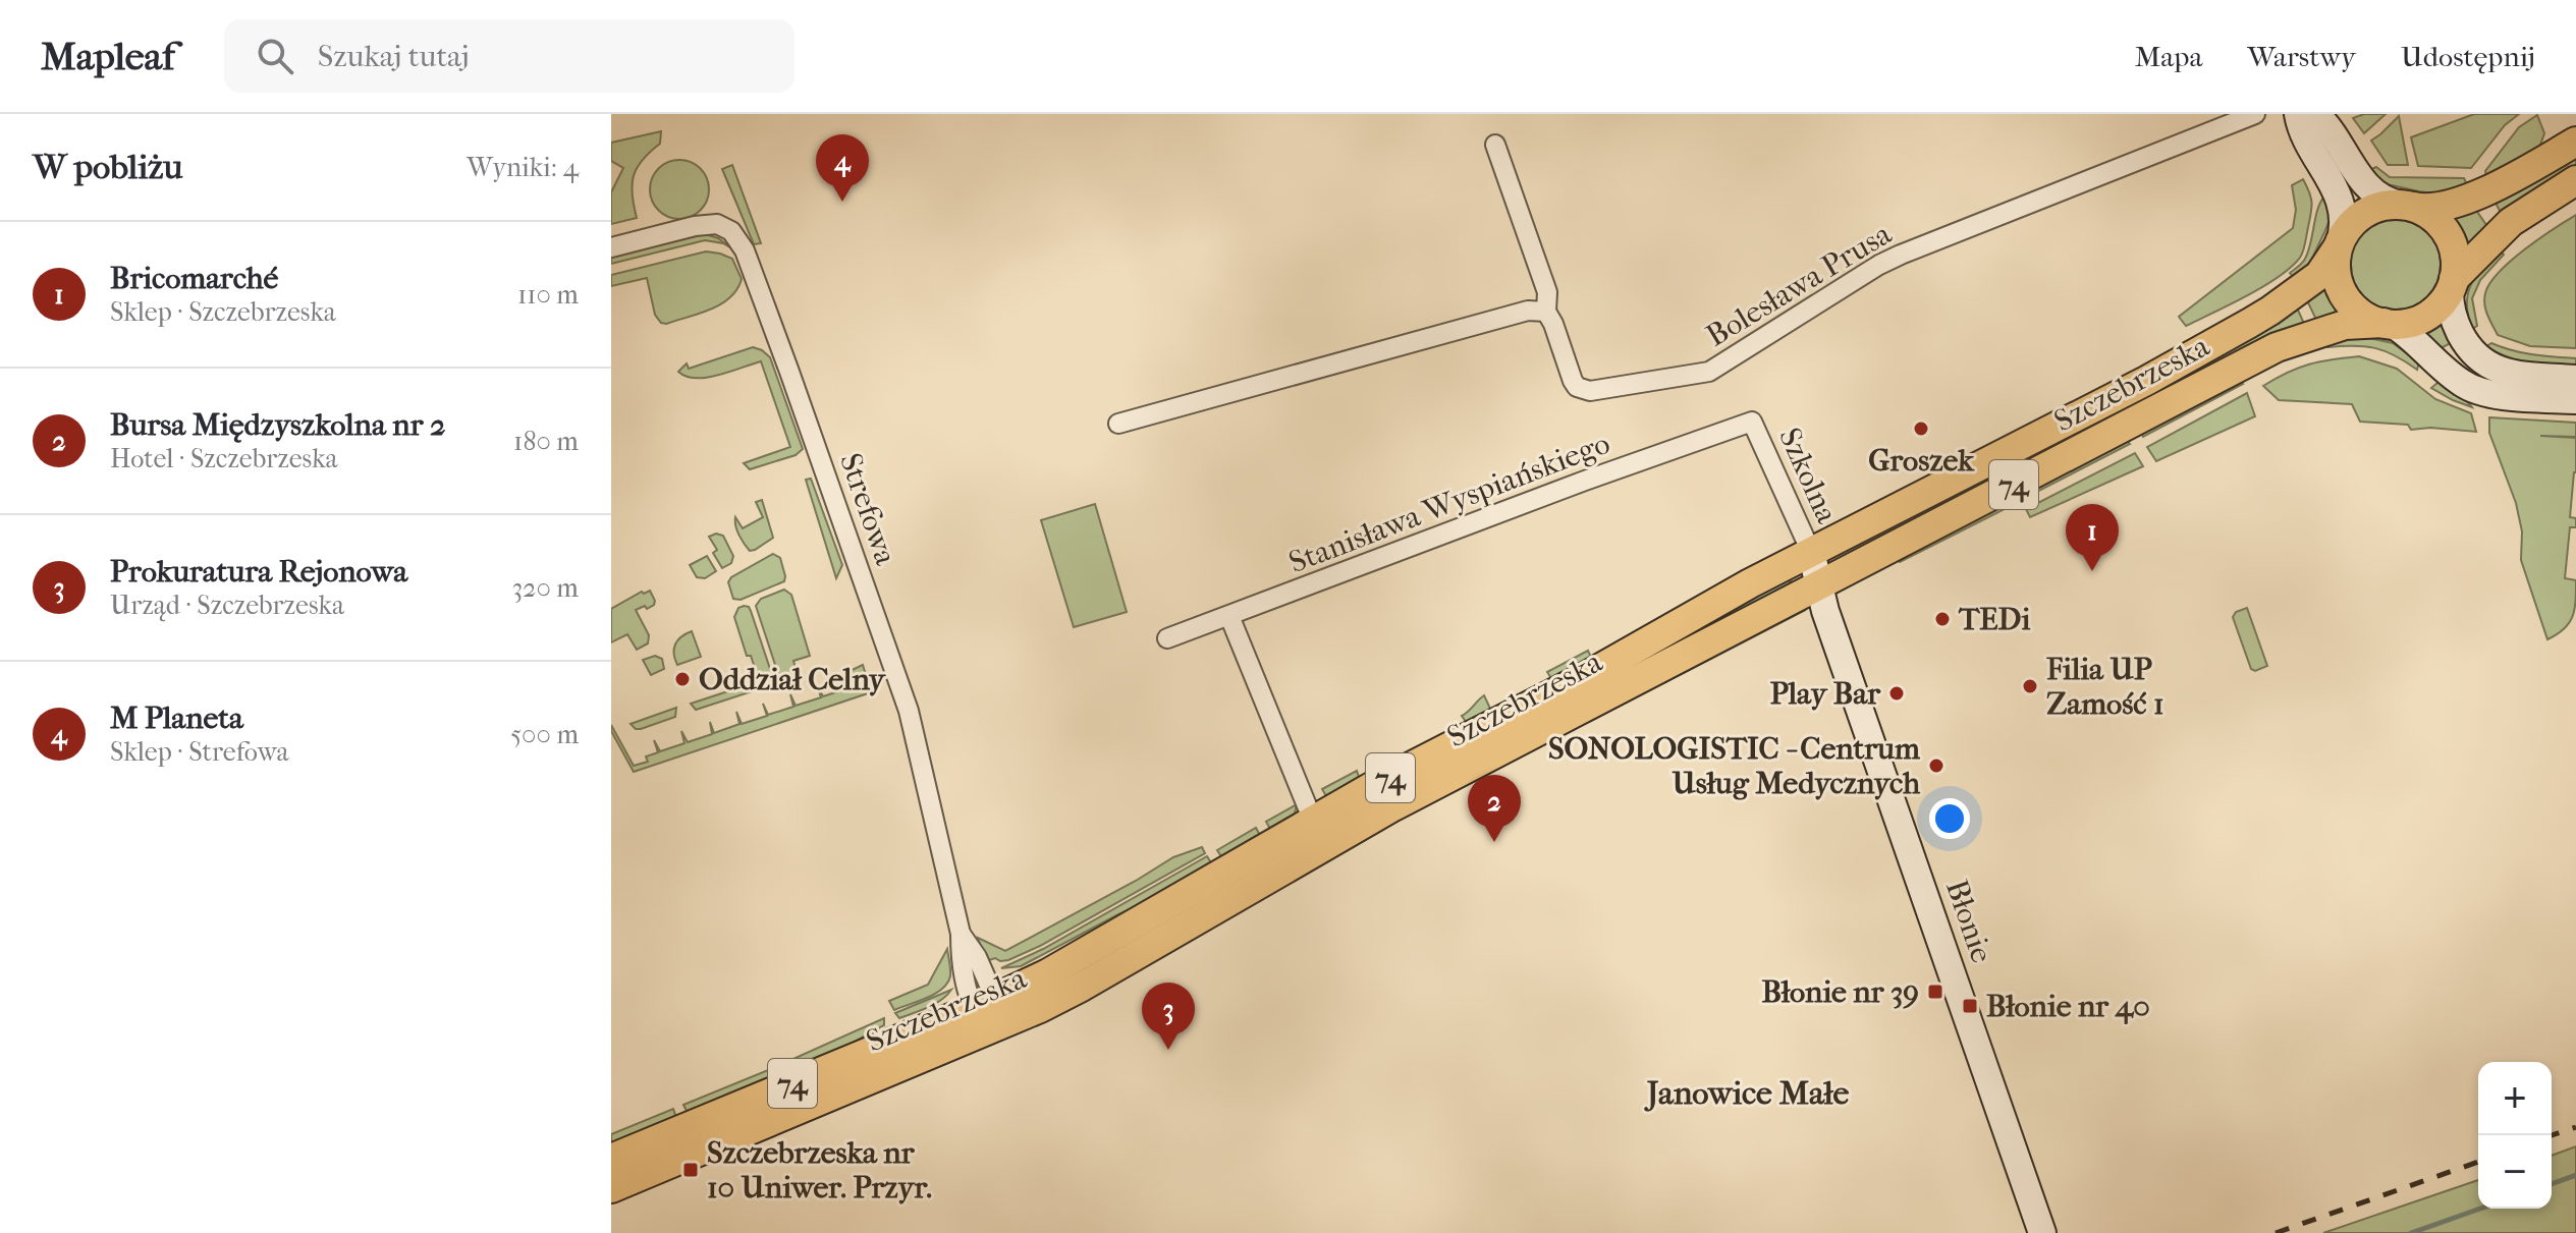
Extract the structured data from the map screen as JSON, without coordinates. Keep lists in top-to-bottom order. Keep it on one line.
{"streets":{"main road":["Szczebrzeska","74"],"street":["Bolesława Prusa","Szkolna","Stanisława Wyspiańskiego","Strefowa","Błonie"]},"crossings":[["Szczebrzeska","Szkolna"],["Szczebrzeska","74"],["Szczebrzeska","Strefowa"],["Szczebrzeska","Błonie"],["Szkolna","Stanisława Wyspiańskiego"],["Szkolna","Błonie"]],"districts":["Janowice Małe"],"places":{"other":["Groszek","TEDi","Oddział Celny","Filia UP Zamość 1","Play Bar","SONOLOGISTIC - Centrum Usług Medycznych"],"transit":["Błonie nr 39","Błonie nr 40","Szczebrzeska nr 10 Uniwer. Przyr."]},"page":{"header":"Mapleaf","search":"Szukaj tutaj","nav":["Mapa","Warstwy","Udostępnij"],"heading":["W pobliżu","Wyniki: 4"],"pins":["4","1","2","3"],"list":[{"mark":"1","name":"Bricomarché","note":"Sklep · Szczebrzeska","value":"110 m"},{"mark":"2","name":"Bursa Międzyszkolna nr 2","note":"Hotel · Szczebrzeska","value":"180 m"},{"mark":"3","name":"Prokuratura Rejonowa","note":"Urząd · Szczebrzeska","value":"320 m"},{"mark":"4","name":"M Planeta","note":"Sklep · Strefowa","value":"500 m"}],"map_buttons":["+","−"]}}
